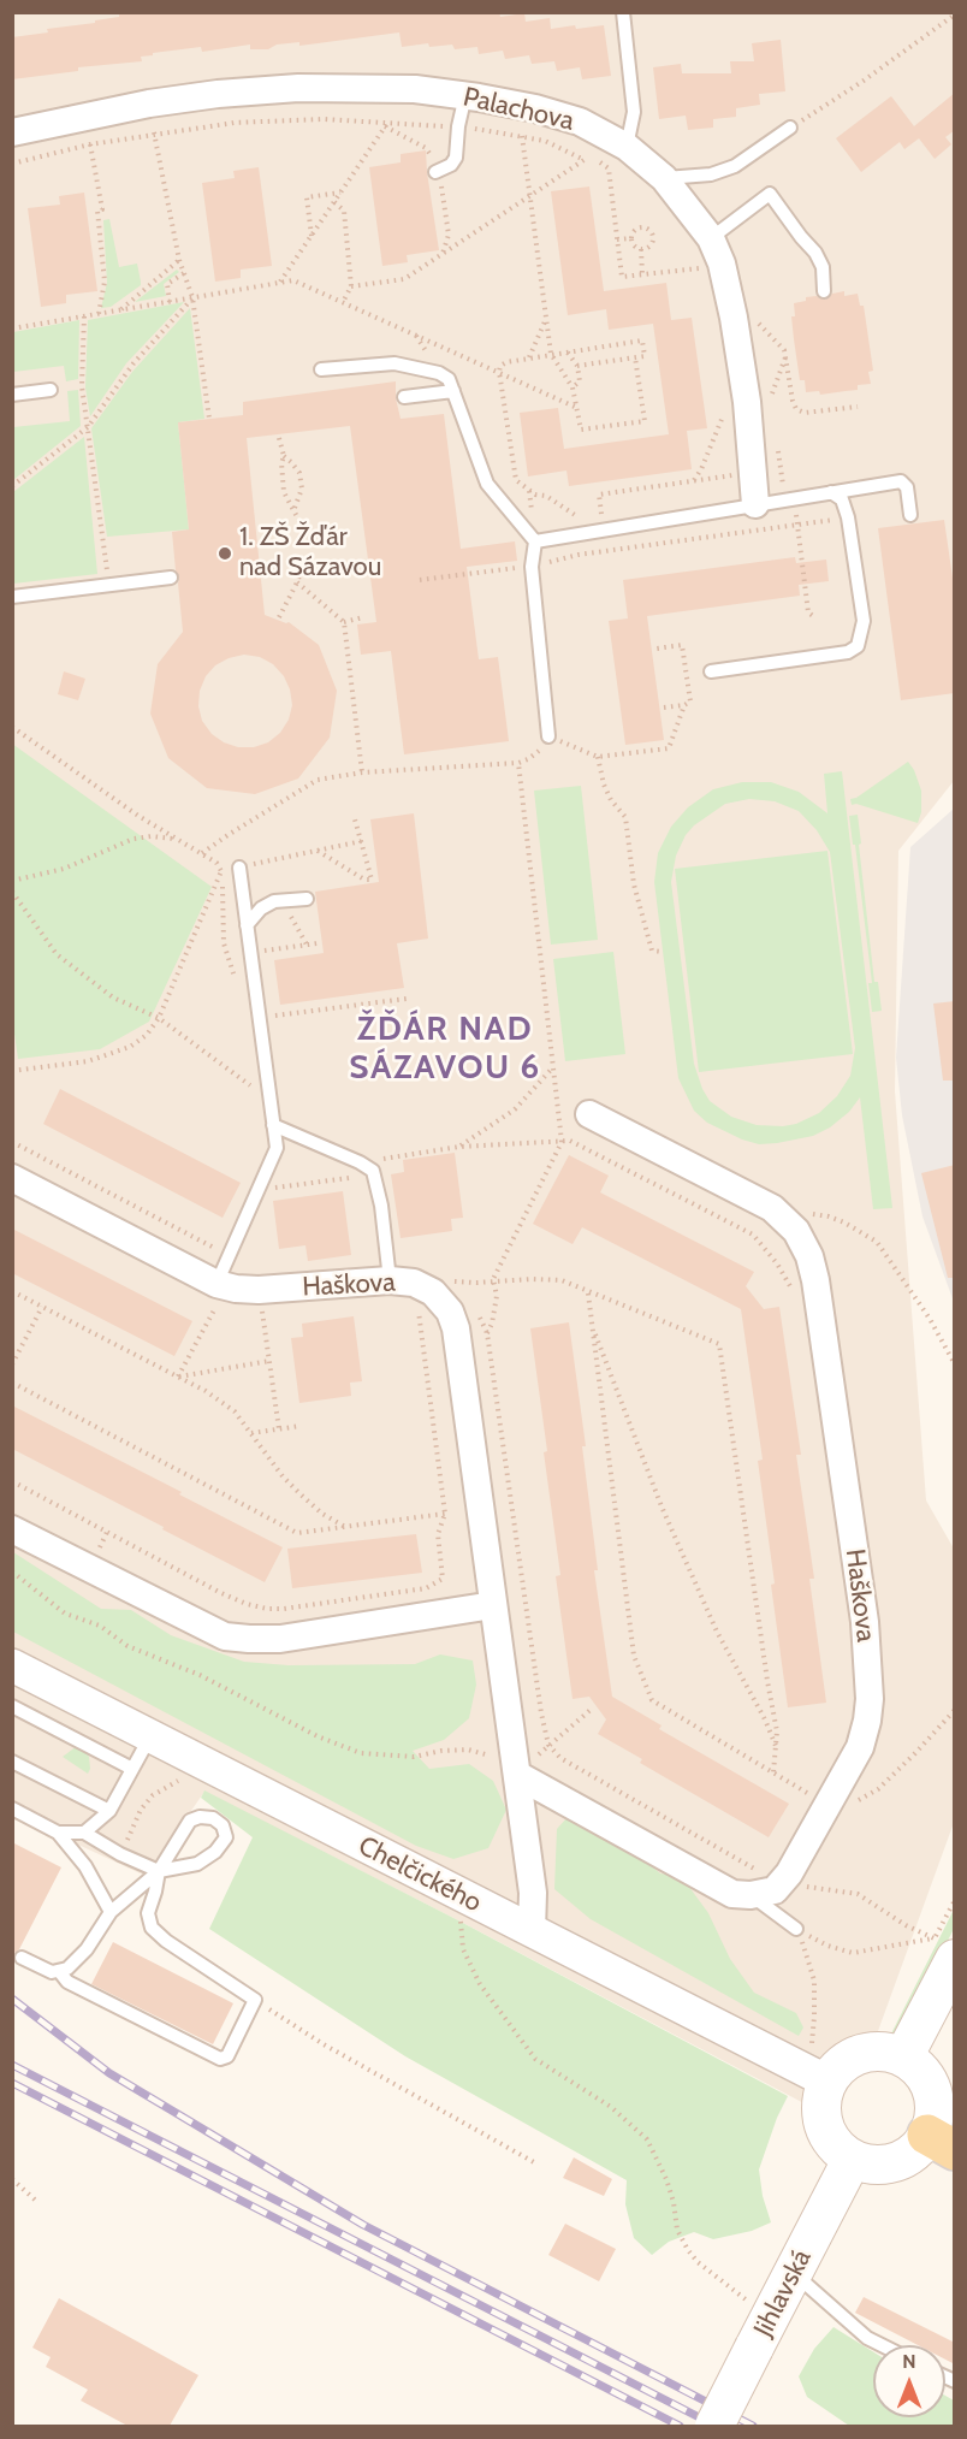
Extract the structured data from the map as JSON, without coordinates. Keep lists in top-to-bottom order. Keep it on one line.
{"streets":{"main road":["Jihlavská"],"street":["Palachova","Haškova","Chelčického"]},"crossings":[["Haškova","Chelčického"],["Chelčického","Jihlavská"]],"districts":["ŽĎÁR NAD SÁZAVOU 6"],"places":["1. ZŠ Žďár nad Sázavou"],"north":"top"}
